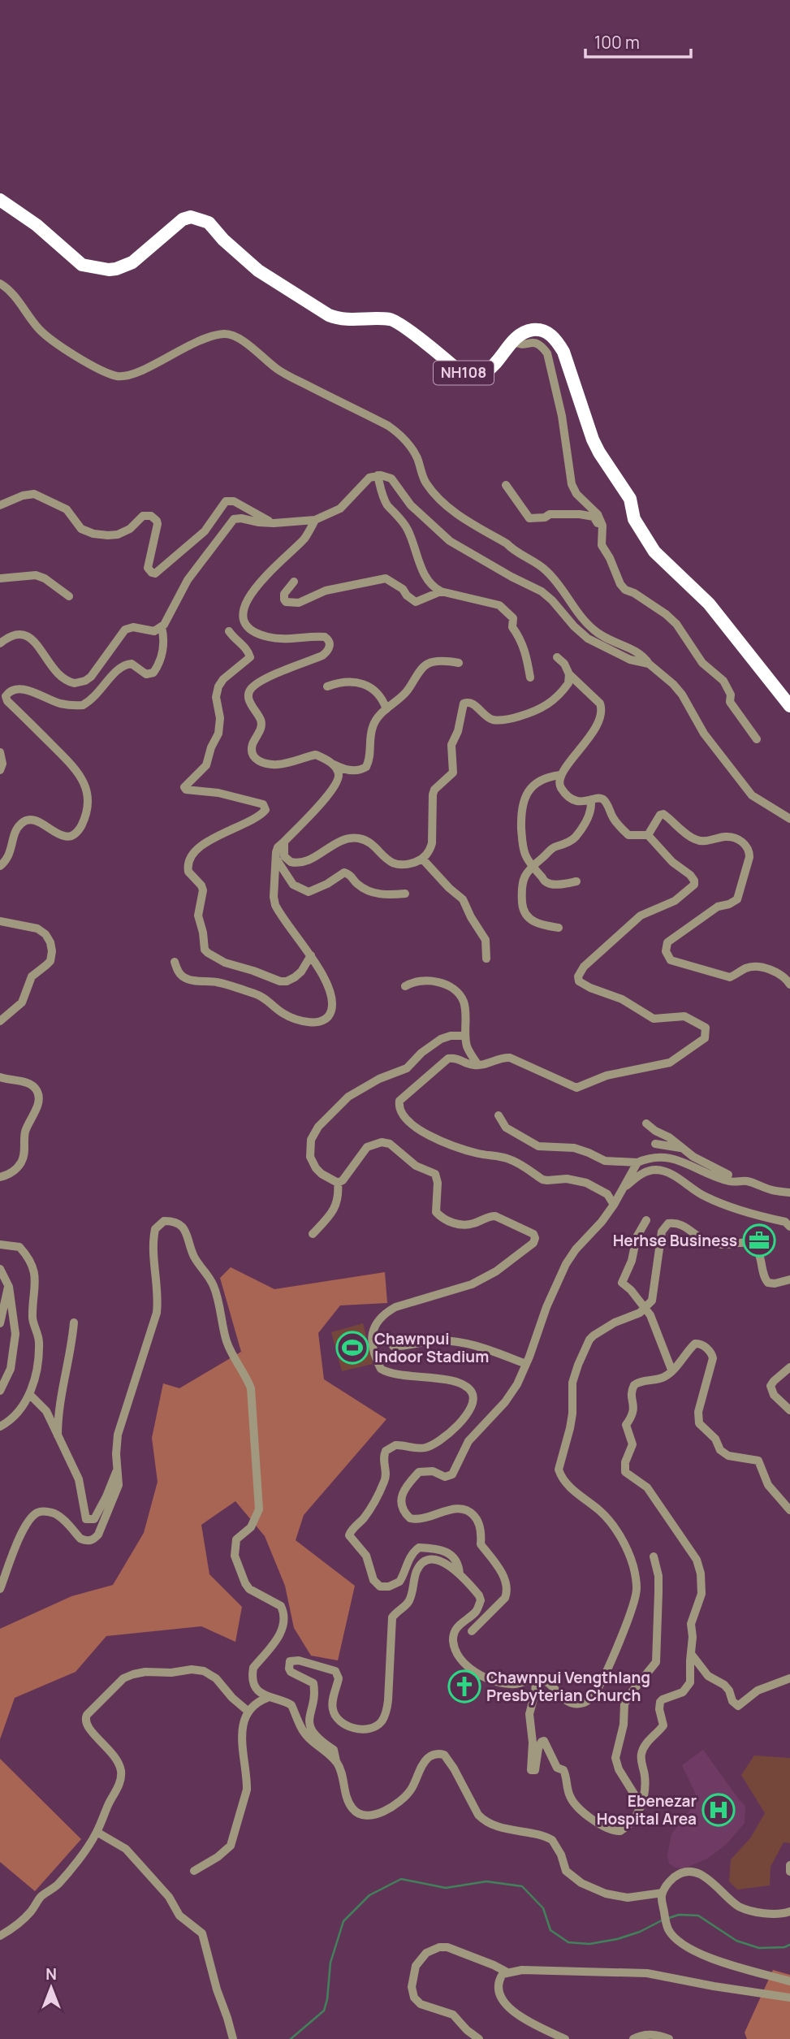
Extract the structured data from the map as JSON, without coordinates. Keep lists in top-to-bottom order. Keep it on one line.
{"streets":{"highway":["NH108"]},"places":{"office":["Herhse Business"],"sports":["Chawnpui Indoor Stadium"],"church":["Chawnpui Vengthlang Presbyterian Church"],"hospital":["Ebenezar Hospital Area"]},"scale_bar":"100 m","north":"top"}
